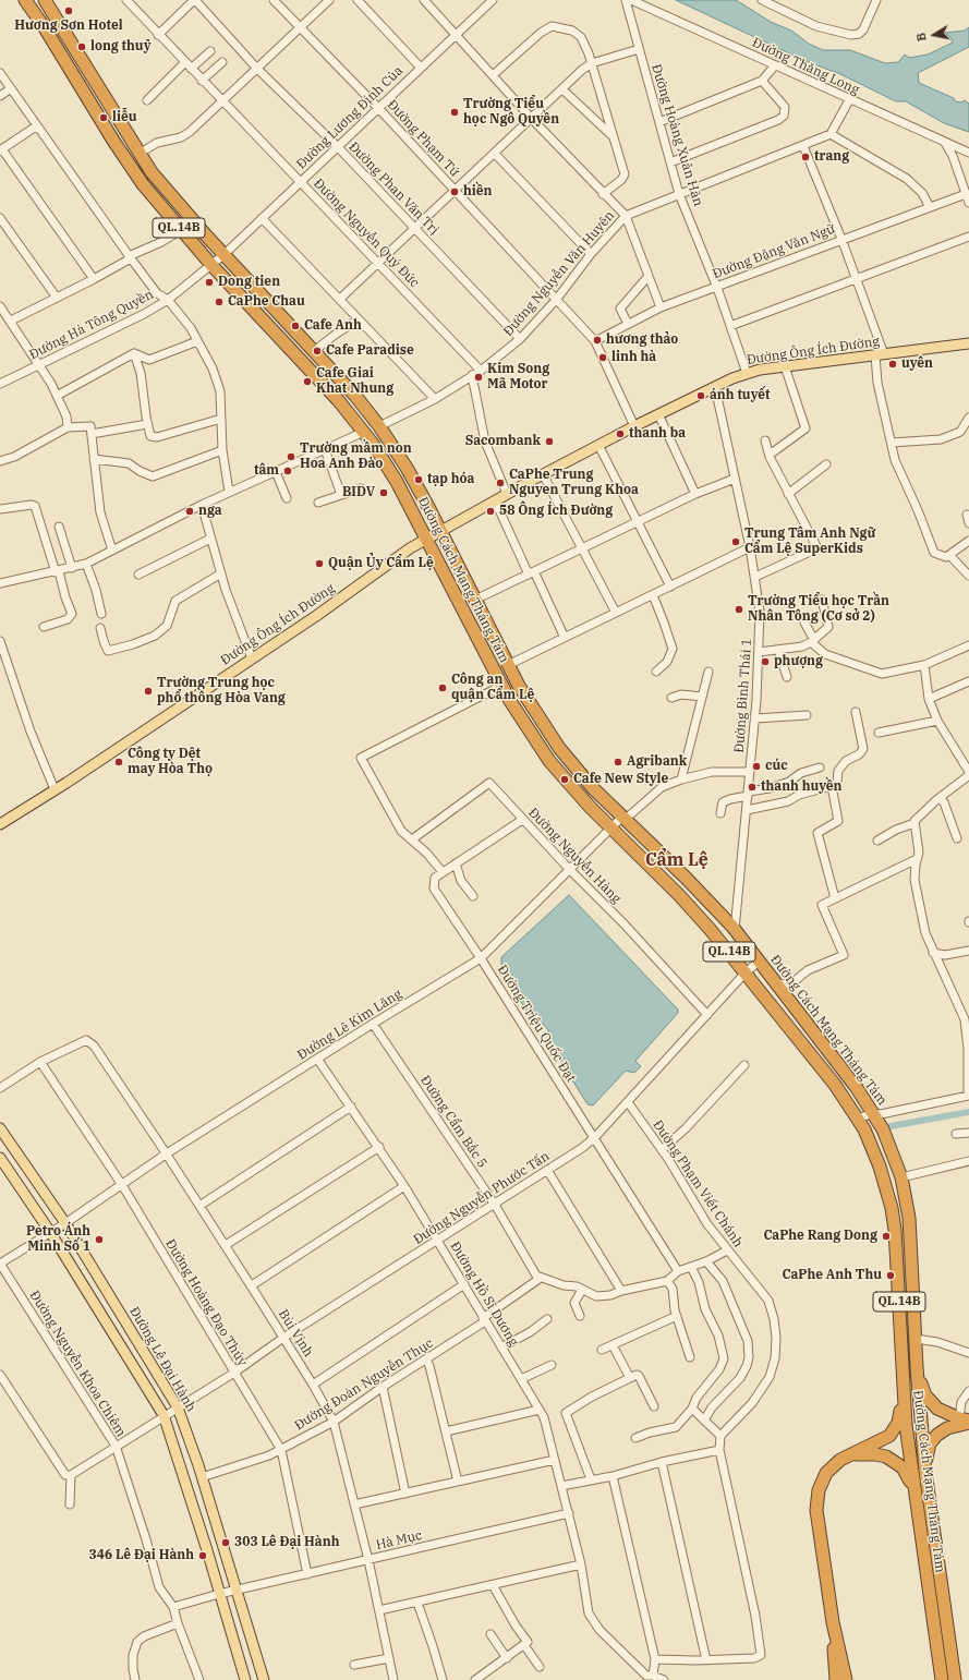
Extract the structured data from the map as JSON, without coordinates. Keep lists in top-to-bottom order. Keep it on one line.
{"streets":{"highway":["QL.14B","Đường Cách Mạng Tháng Tám"],"main road":["Đường Ông Ích Đường","Đường Lê Đại Hành"],"street":["Đường Thăng Long","Đường Lương Định Của","Đường Hoàng Xuân Hãn","Đường Phạm Tứ","Đường Phan Văn Trị","Đường Nguyễn Quý Đức","Đường Đặng Văn Ngữ","Đường Nguyễn Văn Huyên","Đường Hà Tông Quyền","Đường Bình Thái 1","Đường Nguyễn Hàng","Đường Triệu Quốc Đạt","Đường Lê Kim Lăng","Đường Cẩm Bắc 5","Đường Phạm Viết Chánh","Đường Nguyễn Phước Tấn","Đường Hồ Sĩ Dương","Đường Hoàng Đạo Thúy","Bùi Vịnh","Đường Nguyễn Khoa Chiêm","Đường Đoàn Nguyễn Thục","Hà Mục"]},"crossings":[["Đường Lương Định Của","Đường Phạm Tứ"],["Đường Lương Định Của","Đường Phan Văn Trị"],["Đường Lương Định Của","Đường Nguyễn Quý Đức"],["Đường Lương Định Của","Đường Hà Tông Quyền"],["Đường Lương Định Của","Đường Cách Mạng Tháng Tám"],["Đường Hoàng Xuân Hãn","Đường Đặng Văn Ngữ"],["Đường Hoàng Xuân Hãn","Đường Nguyễn Văn Huyên"],["Đường Hoàng Xuân Hãn","Đường Ông Ích Đường"],["Đường Phạm Tứ","Đường Đặng Văn Ngữ"],["Đường Phạm Tứ","Đường Nguyễn Văn Huyên"],["Đường Phạm Tứ","Đường Ông Ích Đường"],["Đường Phan Văn Trị","Đường Nguyễn Văn Huyên"],["Đường Nguyễn Quý Đức","Đường Nguyễn Văn Huyên"],["Đường Nguyễn Văn Huyên","Đường Cách Mạng Tháng Tám"],["Đường Hà Tông Quyền","Đường Cách Mạng Tháng Tám"],["Đường Ông Ích Đường","Đường Cách Mạng Tháng Tám"],["Đường Ông Ích Đường","Đường Bình Thái 1"],["Đường Cách Mạng Tháng Tám","Đường Bình Thái 1"],["Đường Cách Mạng Tháng Tám","Đường Lê Kim Lăng"],["Đường Cách Mạng Tháng Tám","Đường Nguyễn Phước Tấn"],["Đường Bình Thái 1","Đường Lê Kim Lăng"],["Đường Nguyễn Hàng","Đường Lê Kim Lăng"],["Đường Nguyễn Hàng","Đường Nguyễn Phước Tấn"],["Đường Triệu Quốc Đạt","Đường Lê Kim Lăng"],["Đường Triệu Quốc Đạt","Đường Nguyễn Phước Tấn"],["Đường Lê Kim Lăng","Đường Cẩm Bắc 5"],["Đường Lê Kim Lăng","Đường Hồ Sĩ Dương"],["Đường Lê Kim Lăng","Đường Hoàng Đạo Thúy"],["Đường Lê Kim Lăng","Bùi Vịnh"],["Đường Lê Kim Lăng","Đường Lê Đại Hành"],["Đường Lê Kim Lăng","Đường Nguyễn Khoa Chiêm"],["Đường Cẩm Bắc 5","Đường Nguyễn Phước Tấn"],["Đường Cẩm Bắc 5","Đường Đoàn Nguyễn Thục"],["Đường Phạm Viết Chánh","Đường Nguyễn Phước Tấn"],["Đường Nguyễn Phước Tấn","Đường Hồ Sĩ Dương"],["Đường Nguyễn Phước Tấn","Đường Hoàng Đạo Thúy"],["Đường Nguyễn Phước Tấn","Bùi Vịnh"],["Đường Nguyễn Phước Tấn","Đường Lê Đại Hành"],["Đường Nguyễn Phước Tấn","Đường Nguyễn Khoa Chiêm"],["Đường Hồ Sĩ Dương","Đường Đoàn Nguyễn Thục"],["Đường Hồ Sĩ Dương","Hà Mục"],["Đường Hoàng Đạo Thúy","Bùi Vịnh"],["Đường Hoàng Đạo Thúy","Đường Đoàn Nguyễn Thục"],["Đường Hoàng Đạo Thúy","Hà Mục"],["Bùi Vịnh","Đường Đoàn Nguyễn Thục"],["Bùi Vịnh","Hà Mục"],["Đường Lê Đại Hành","Đường Đoàn Nguyễn Thục"],["Đường Lê Đại Hành","Hà Mục"]],"districts":["Cẩm Lệ"],"places":["Hương Sơn Hotel","long thuỷ","Trường Tiểu học Ngô Quyền","liễu","trang","hiền","Dong tien","CaPhe Chau","Cafe Anh","hương thảo","Cafe Paradise","linh hà","uyên","Kim Song Mã Motor","Cafe Giai Khat Nhung","ánh tuyết","thanh ba","Sacombank","Trường mầm non Hoa Anh Đào","tâm","tạp hóa","CaPhe Trung Nguyen Trung Khoa","BIDV","nga","58 Ông Ích Đường","Trung Tâm Anh Ngữ Cẩm Lệ SuperKids","Quận Ủy Cẩm Lệ","Trường Tiểu học Trần Nhân Tông (Cơ sở 2)","phượng","Công an quận Cẩm Lệ","Trường Trung học phổ thông Hòa Vang","Công ty Dệt may Hòa Thọ","Agribank","cúc","Cafe New Style","thanh huyền","CaPhe Rang Dong","Petro Ánh Minh Số 1","CaPhe Anh Thu","303 Lê Đại Hành","346 Lê Đại Hành"],"north":"left"}
